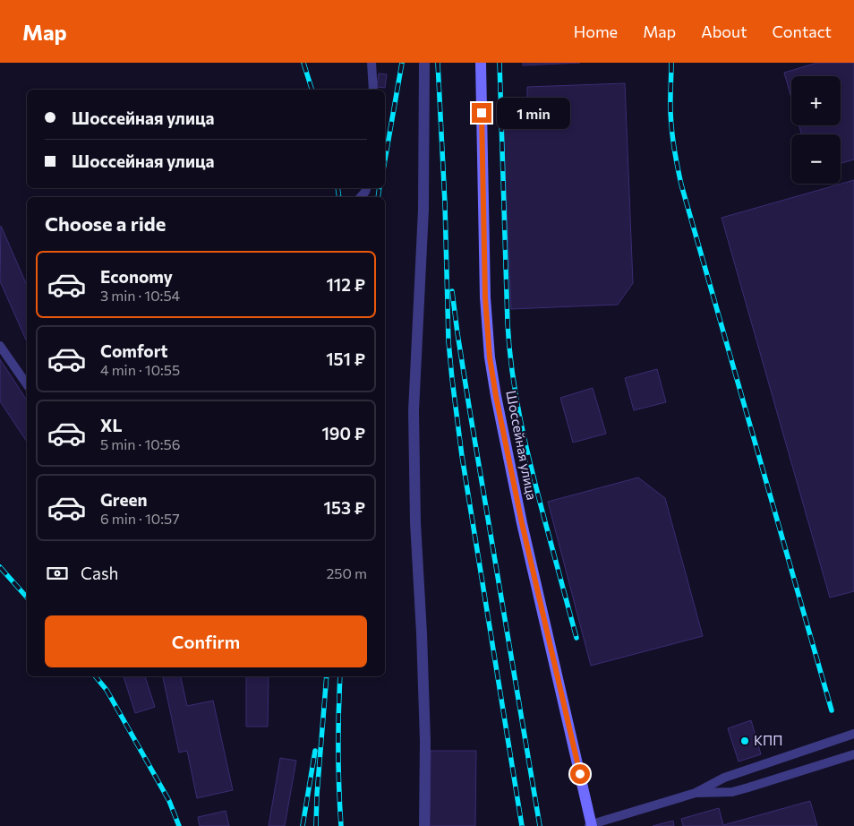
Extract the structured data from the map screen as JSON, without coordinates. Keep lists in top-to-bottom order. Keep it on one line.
{"streets":{"street":["Шоссейная улица"]},"places":["КПП"],"page":{"header":"Map","nav":["Home","Map","About","Contact"],"map_buttons":["+","−"],"banner":["Шоссейная улица","Шоссейная улица"],"bubble":"1 min","heading":"Choose a ride","list":[{"name":"Economy","note":"3 min · 10:54","value":"112 ₽"},{"name":"Comfort","note":"4 min · 10:55","value":"151 ₽"},{"name":"XL","note":"5 min · 10:56","value":"190 ₽"},{"name":"Green","note":"6 min · 10:57","value":"153 ₽"}],"pay":["Cash","250 m"],"buttons":"Confirm"}}
